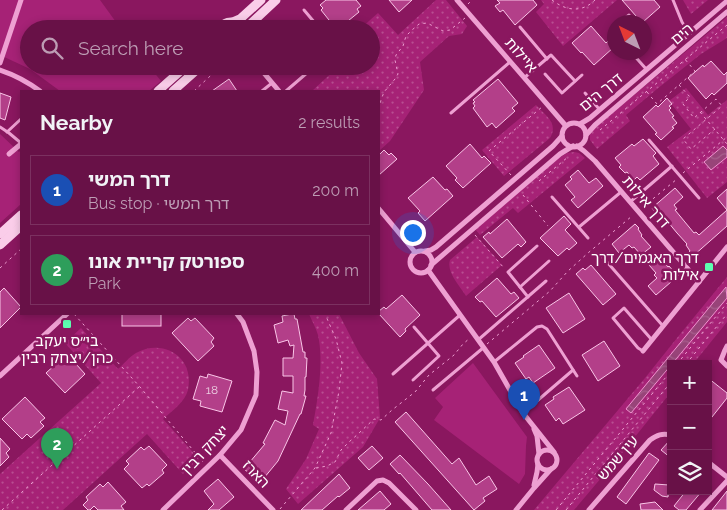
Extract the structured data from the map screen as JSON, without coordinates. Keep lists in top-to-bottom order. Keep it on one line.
{"streets":{"street":["הים","איילות","דרך הים","דרך אילות","יצחק רבין","עין שמש","הארז"]},"crossings":[["הים","איילות"],["הים","דרך הים"],["איילות","דרך הים"],["יצחק רבין","הארז"]],"places":{"transit":["דרך האגמים/דרך אילות","בי״ס יעקב כהן/יצחק רבין"]},"house_numbers":["18"],"north":"top left","page":{"search":"Search here","heading":["Nearby","2 results"],"list":[{"mark":"1","name":"דרך המשי","note":"Bus stop · דרך המשי","value":"200 m"},{"mark":"2","name":"ספורטק קריית אונו","note":"Park","value":"400 m"}],"map_buttons":["+","−"],"pins":["1","2"]}}
